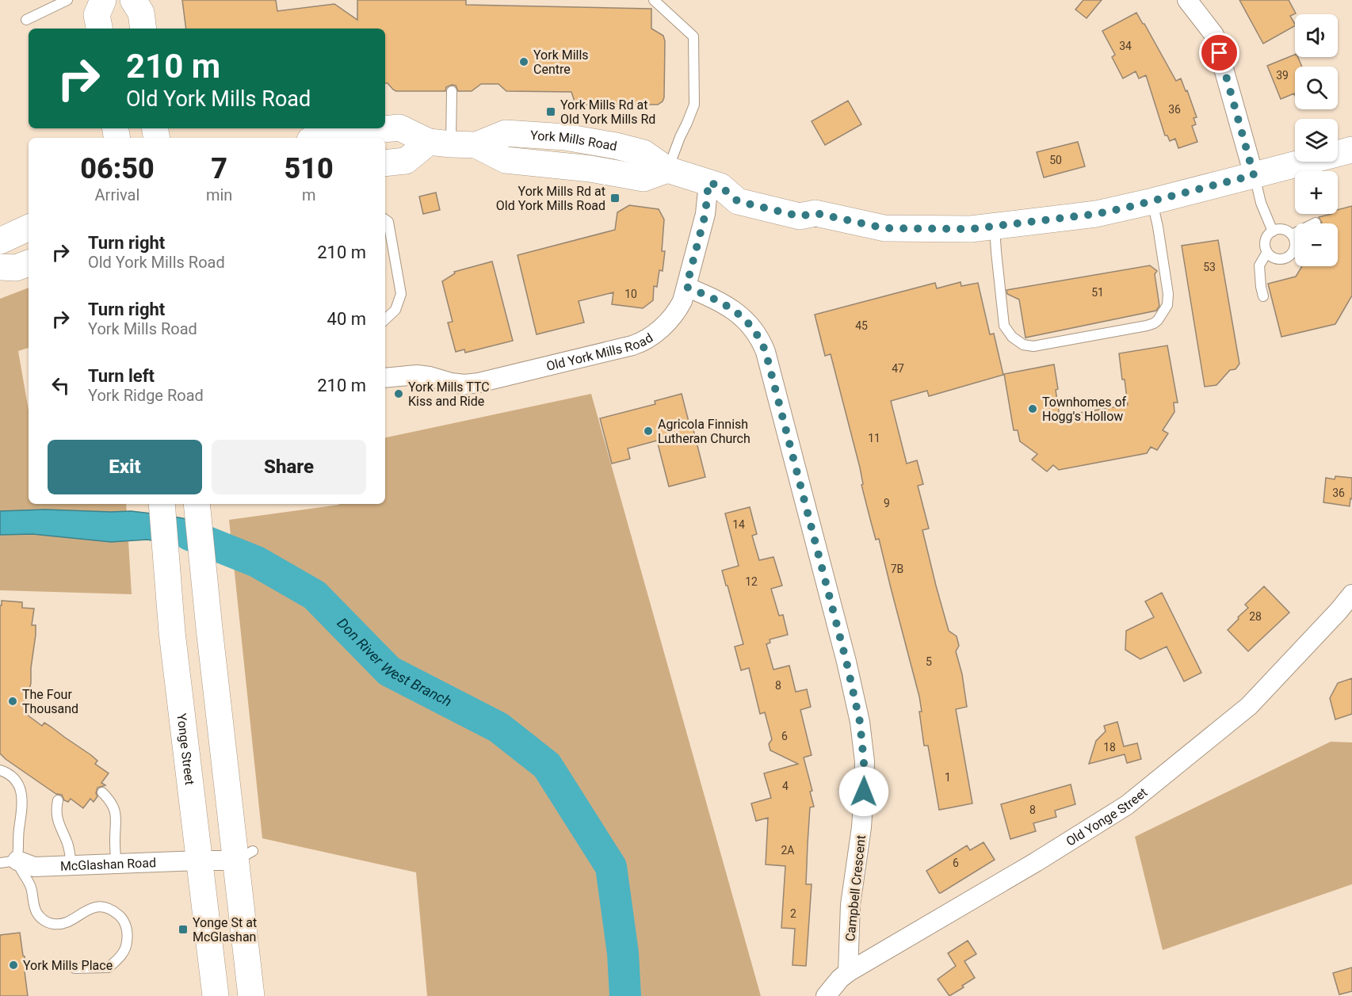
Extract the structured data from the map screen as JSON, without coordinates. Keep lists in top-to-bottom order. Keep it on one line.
{"streets":{"main road":["York Mills Road","Yonge Street"],"street":["Old York Mills Road","Old Yonge Street","McGlashan Road","Campbell Crescent"]},"crossings":[["Old York Mills Road","Campbell Crescent"],["Yonge Street","McGlashan Road"],["Old Yonge Street","Campbell Crescent"]],"water":["Don River West Branch"],"places":{"other":["York Mills Centre","York Mills TTC Kiss and Ride","Townhomes of Hogg's Hollow","Agricola Finnish Lutheran Church","The Four Thousand","York Mills Place"],"transit":["York Mills Rd at Old York Mills Rd","York Mills Rd at Old York Mills Road","Yonge St at McGlashan"]},"house_numbers":["34","39","36","50","53","51","10","45","47","11","36","9","14","7B","12","28","5","8","6","18","1","4","8","2A","6","2"],"page":{"map_buttons":["+","−"],"turn":["210 m","Old York Mills Road"],"eta":["06:50","Arrival","7","min","510","m"],"list":[{"name":"Turn right","note":"Old York Mills Road","value":"210 m"},{"name":"Turn right","note":"York Mills Road","value":"40 m"},{"name":"Turn left","note":"York Ridge Road","value":"210 m"}],"buttons":["Exit","Share"]}}
